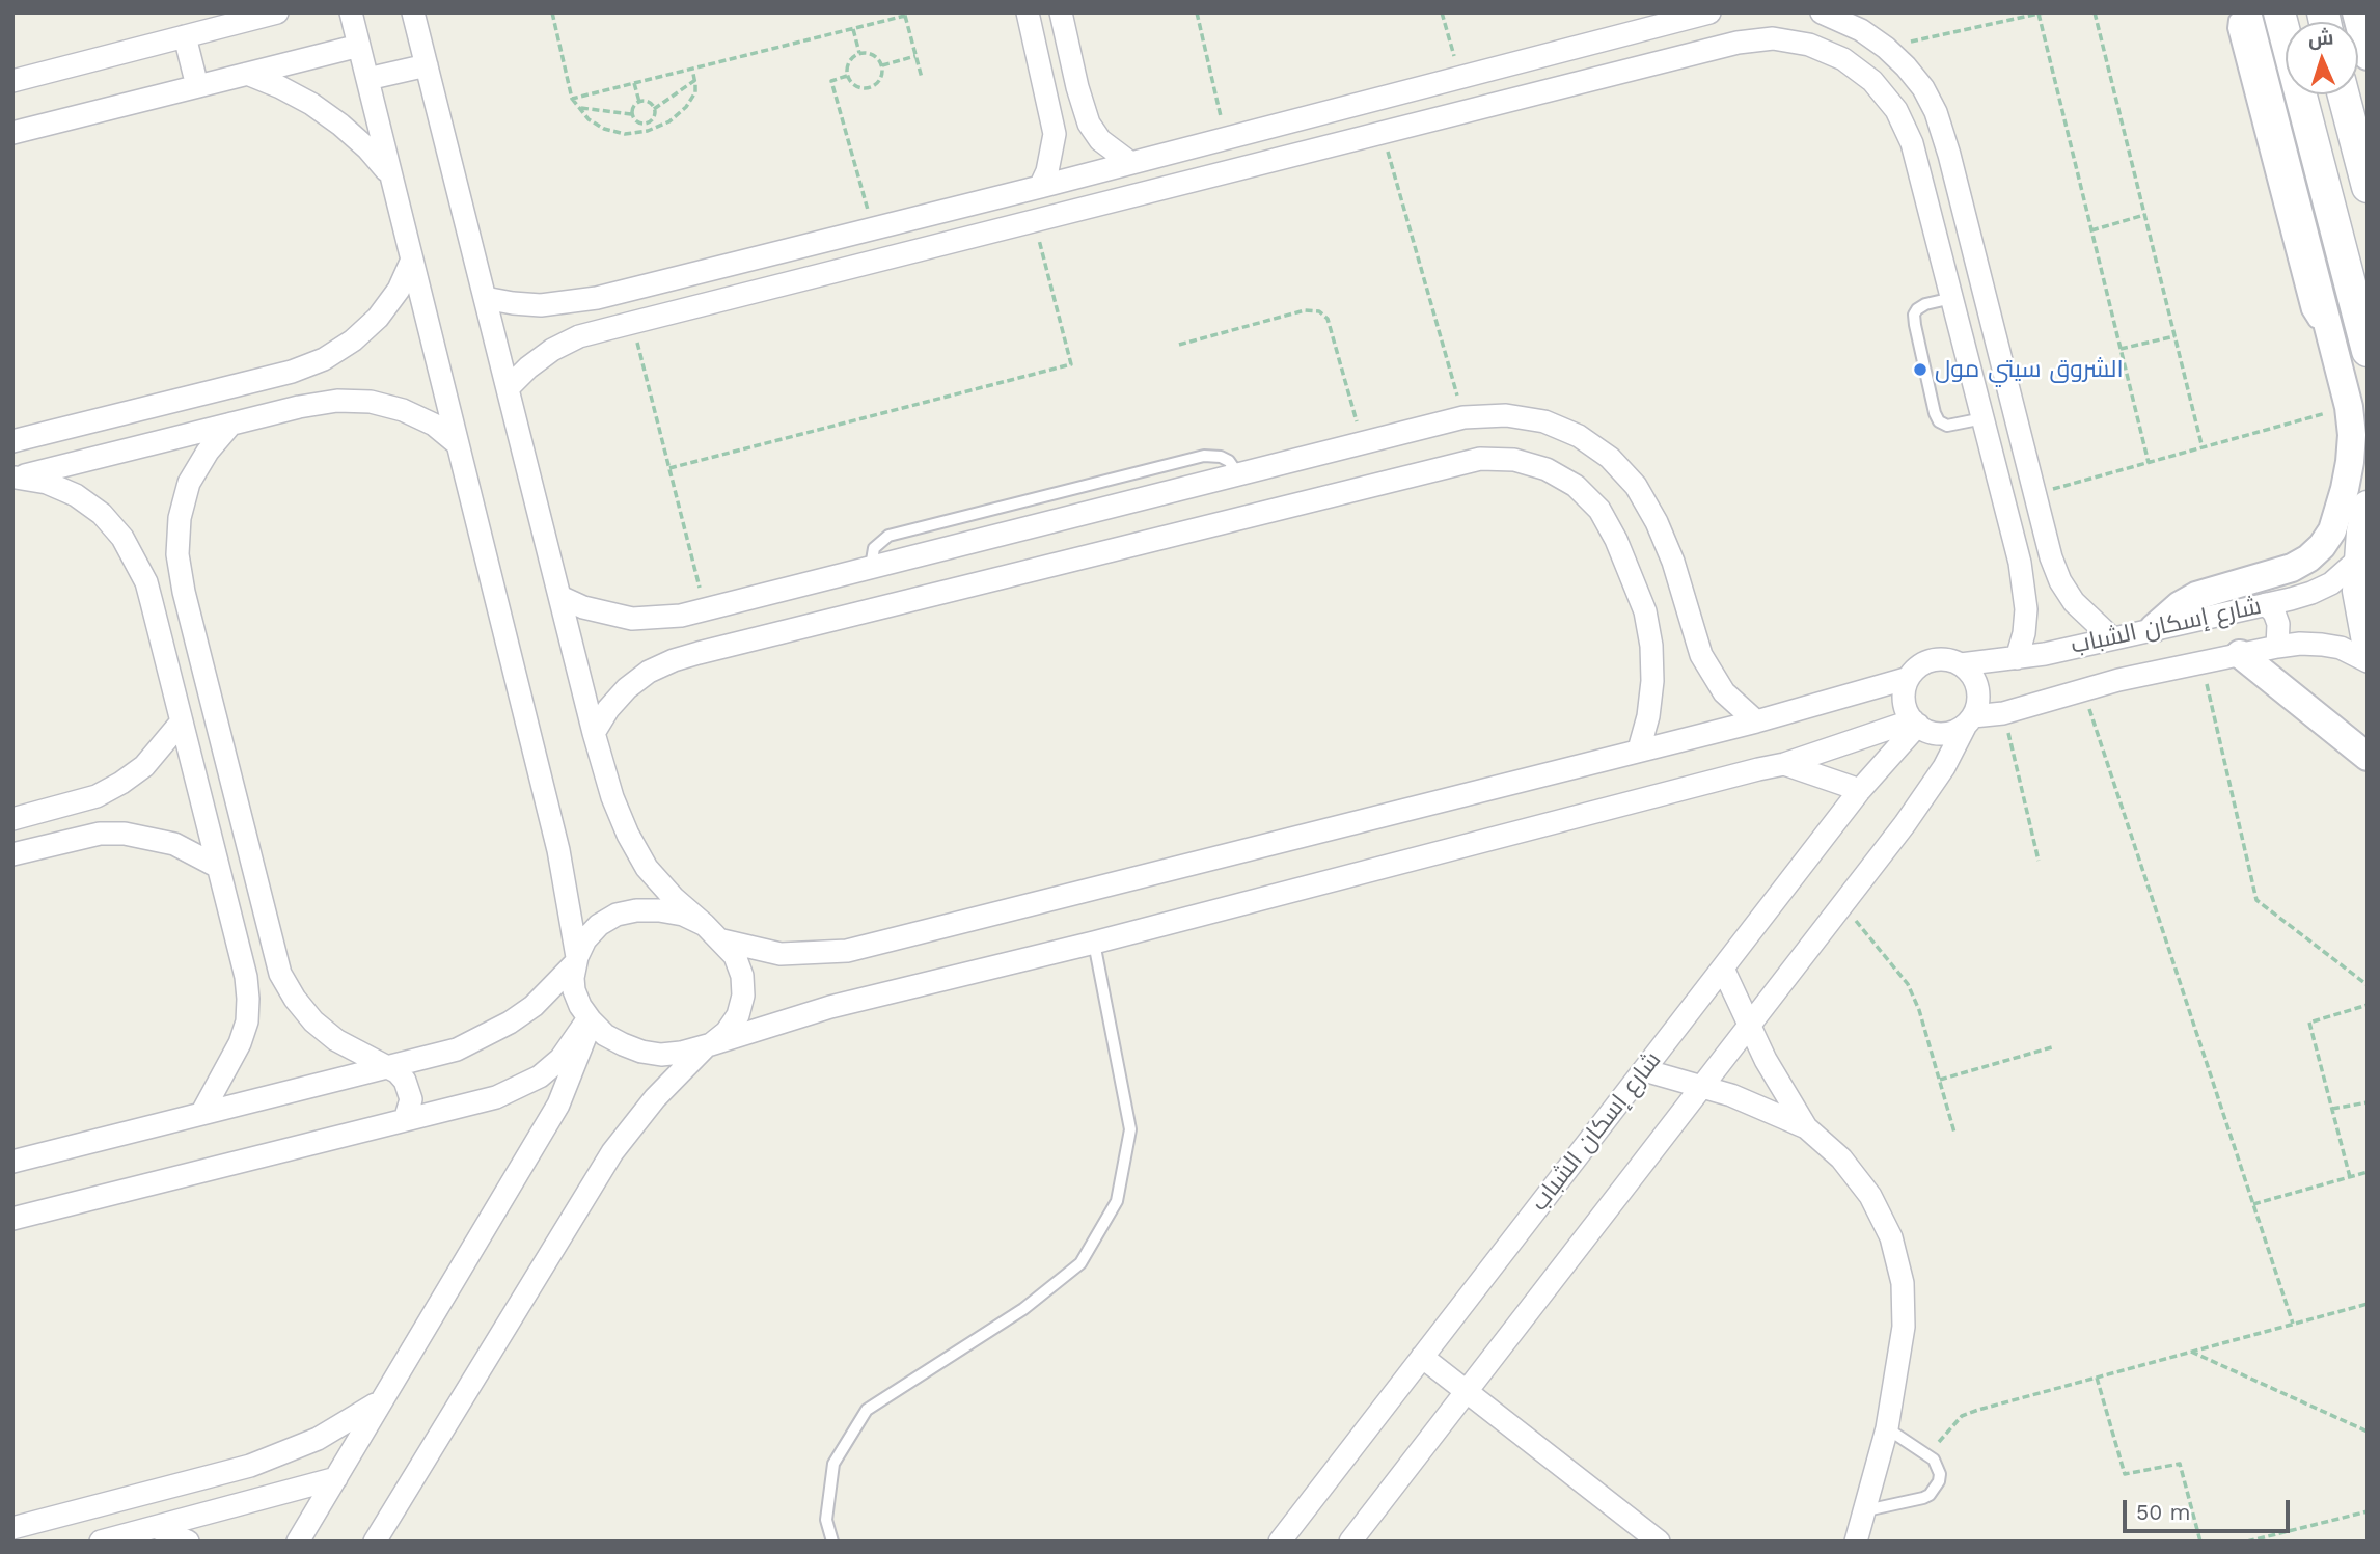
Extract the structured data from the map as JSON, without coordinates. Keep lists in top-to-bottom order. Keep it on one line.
{"streets":{"street":["شارع إسكان الشباب"]},"places":["الشروق سيتي مول"],"scale_bar":"50 m","north":"top"}
